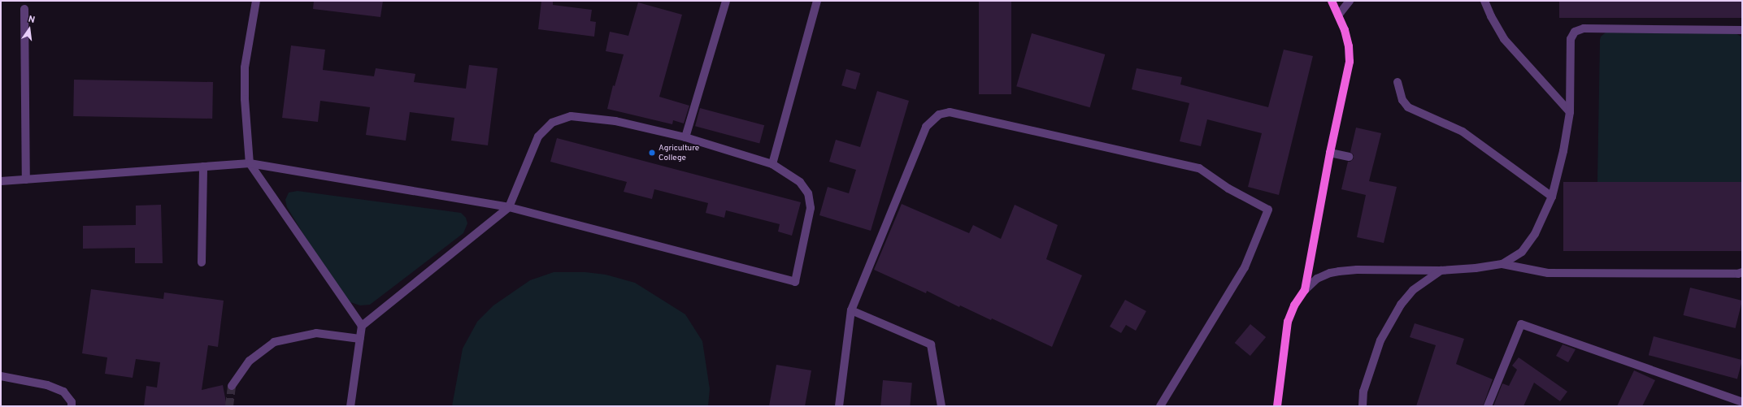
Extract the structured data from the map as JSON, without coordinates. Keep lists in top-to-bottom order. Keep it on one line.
{"places":["Agriculture College"],"north":"top"}
